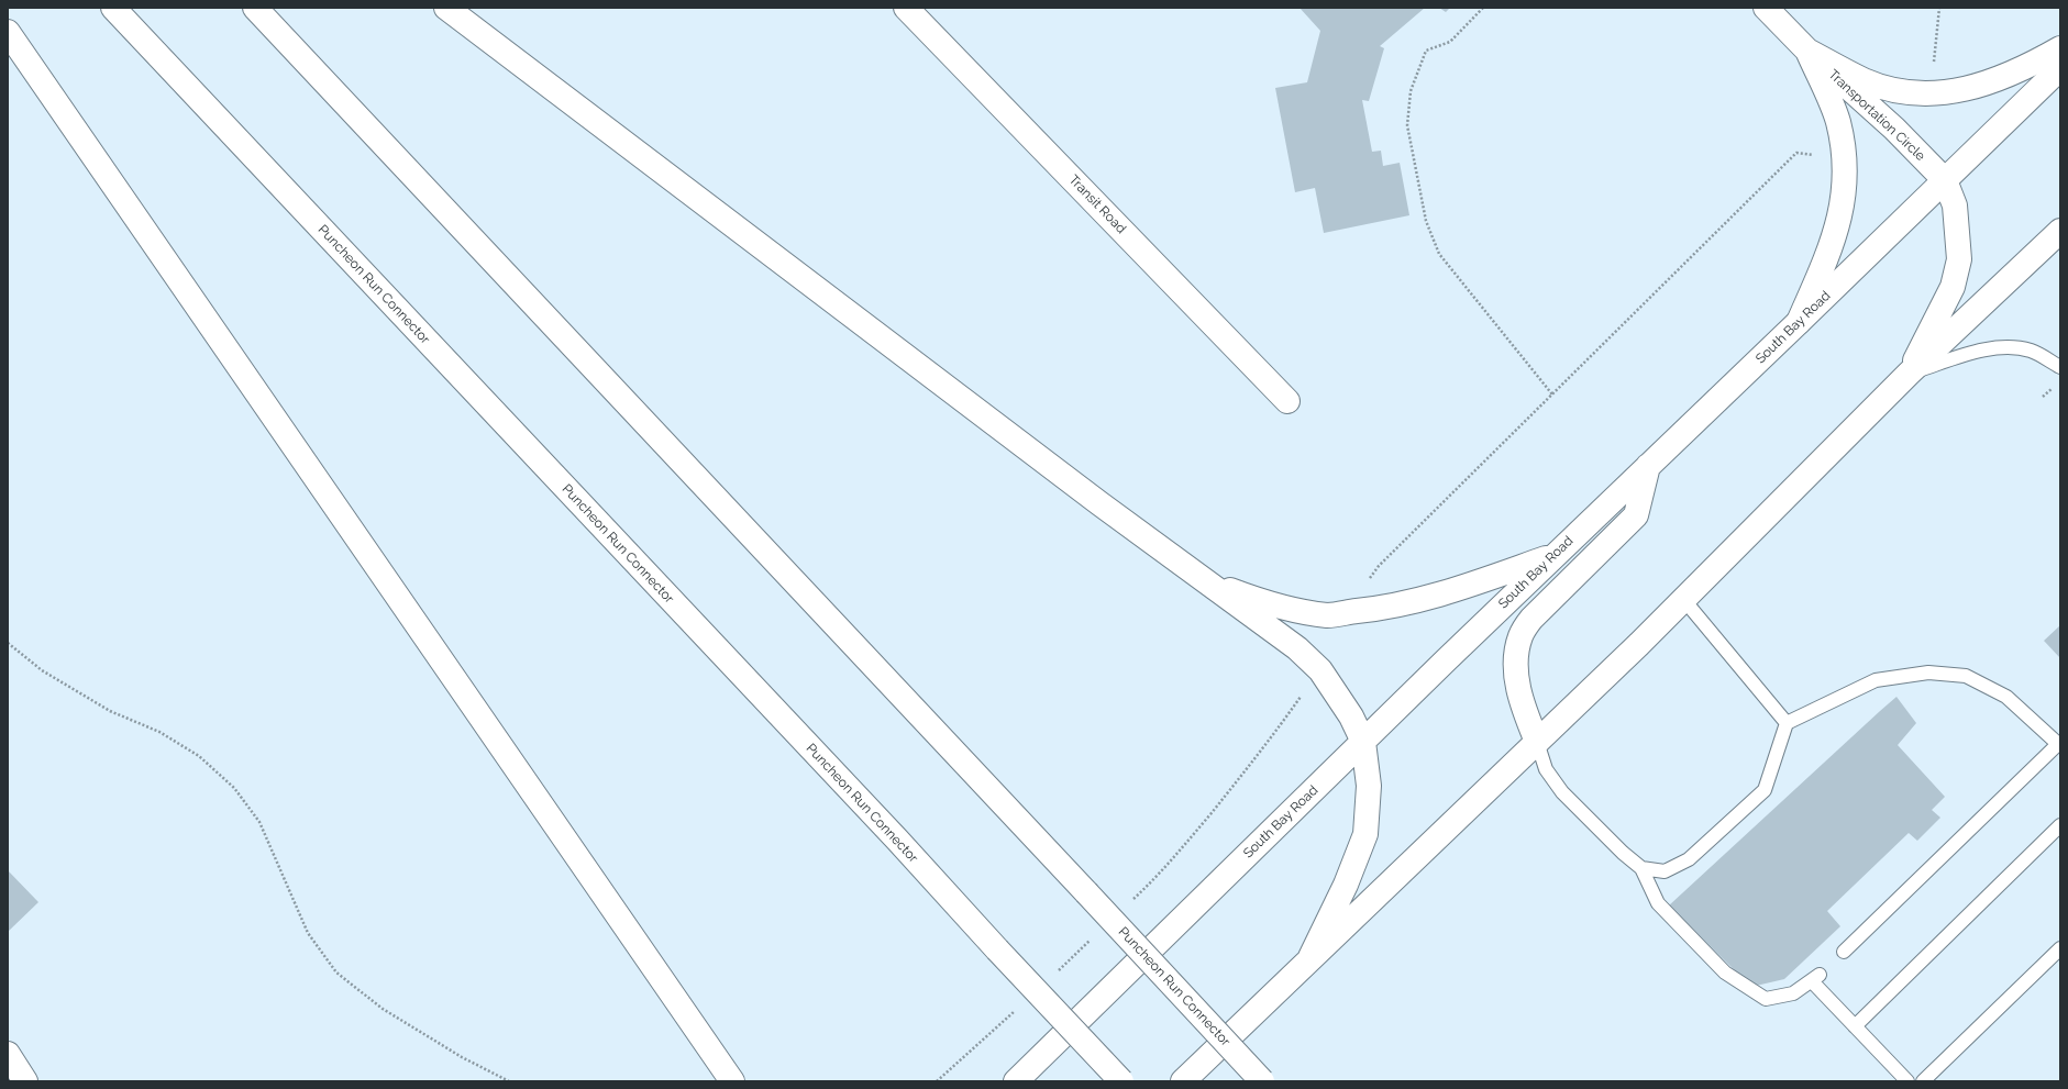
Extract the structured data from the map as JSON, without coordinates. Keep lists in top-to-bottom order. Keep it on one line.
{"streets":{"main road":["Transportation Circle","Transit Road","Puncheon Run Connector","South Bay Road"]},"crossings":[["Transportation Circle","South Bay Road"]]}
